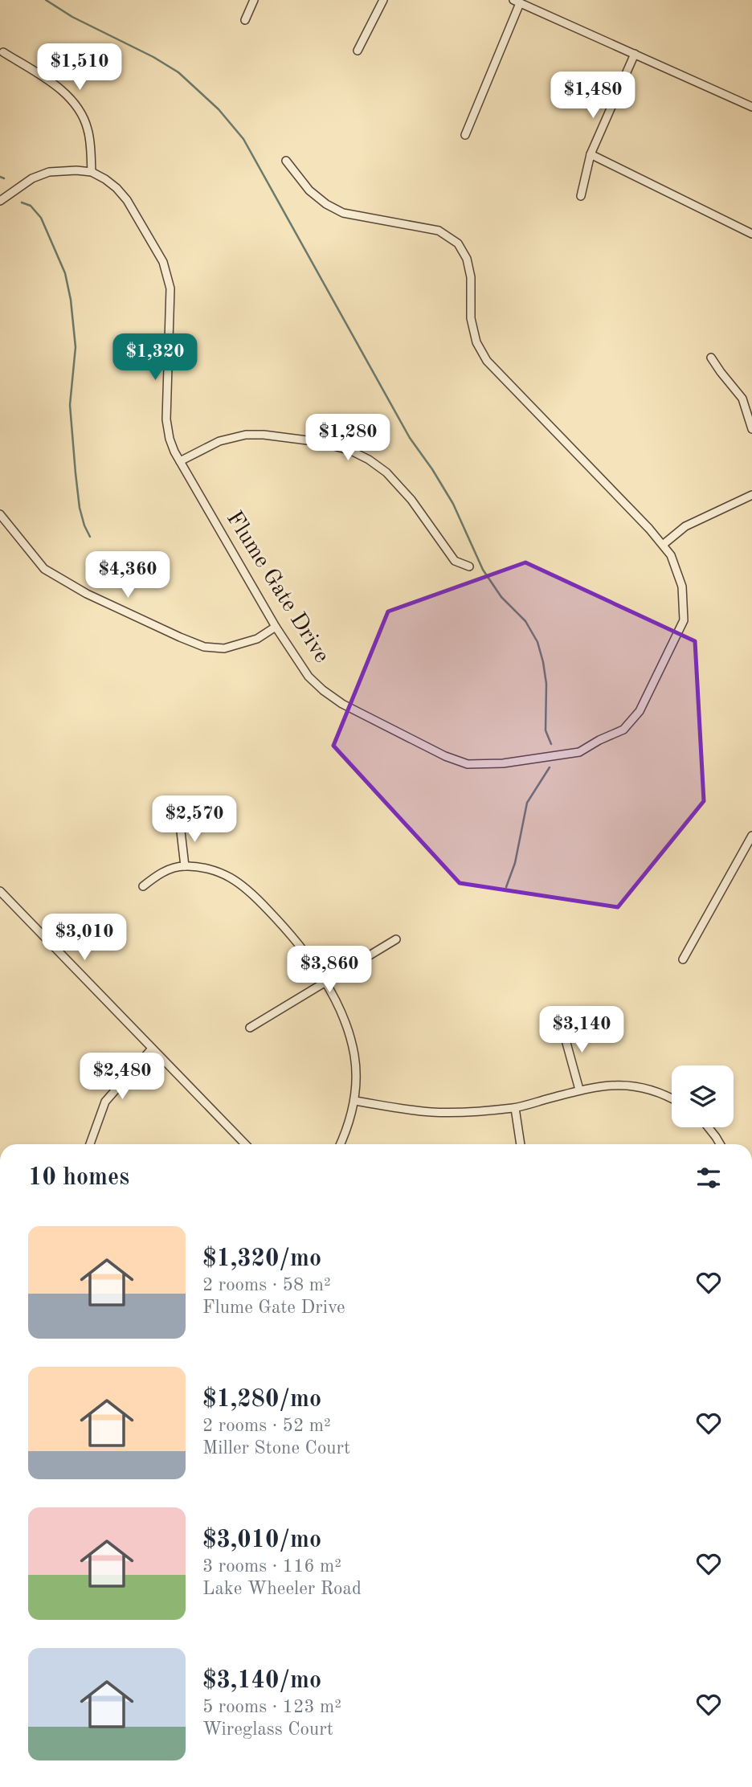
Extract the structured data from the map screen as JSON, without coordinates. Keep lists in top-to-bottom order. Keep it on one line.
{"streets":{"street":["Flume Gate Drive"]},"page":{"price":["$1,510","$1,480","$1,320","$1,280","$4,360","$2,570","$3,010","$3,860","$3,140","$2,480"],"heading":"10 homes","list":[{"name":"$1,320/mo","note":"2 rooms · 58 m² · Flume Gate Drive"},{"name":"$1,280/mo","note":"2 rooms · 52 m² · Miller Stone Court"},{"name":"$3,010/mo","note":"3 rooms · 116 m² · Lake Wheeler Road"},{"name":"$3,140/mo","note":"5 rooms · 123 m² · Wireglass Court"}]}}
